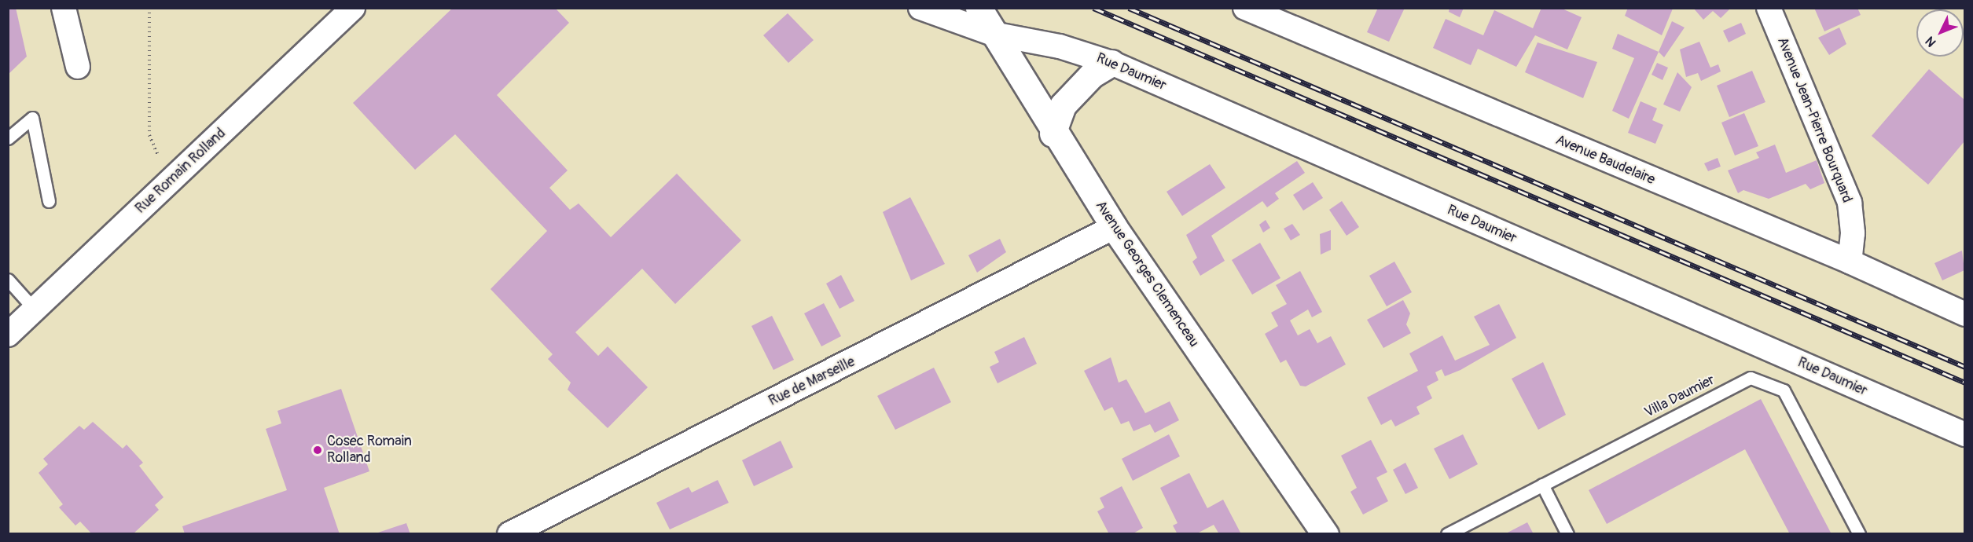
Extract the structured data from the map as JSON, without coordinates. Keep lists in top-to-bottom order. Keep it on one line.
{"streets":{"main road":["Avenue Georges Clemenceau"],"street":["Rue Daumier","Avenue Jean-Pierre Bourquard","Avenue Baudelaire","Rue Romain Rolland","Rue de Marseille"],"lane":["Villa Daumier"]},"crossings":[["Rue Daumier","Avenue Georges Clemenceau"],["Avenue Jean-Pierre Bourquard","Avenue Baudelaire"],["Avenue Georges Clemenceau","Rue de Marseille"]],"places":["Cosec Romain Rolland"],"north":"bottom left"}
